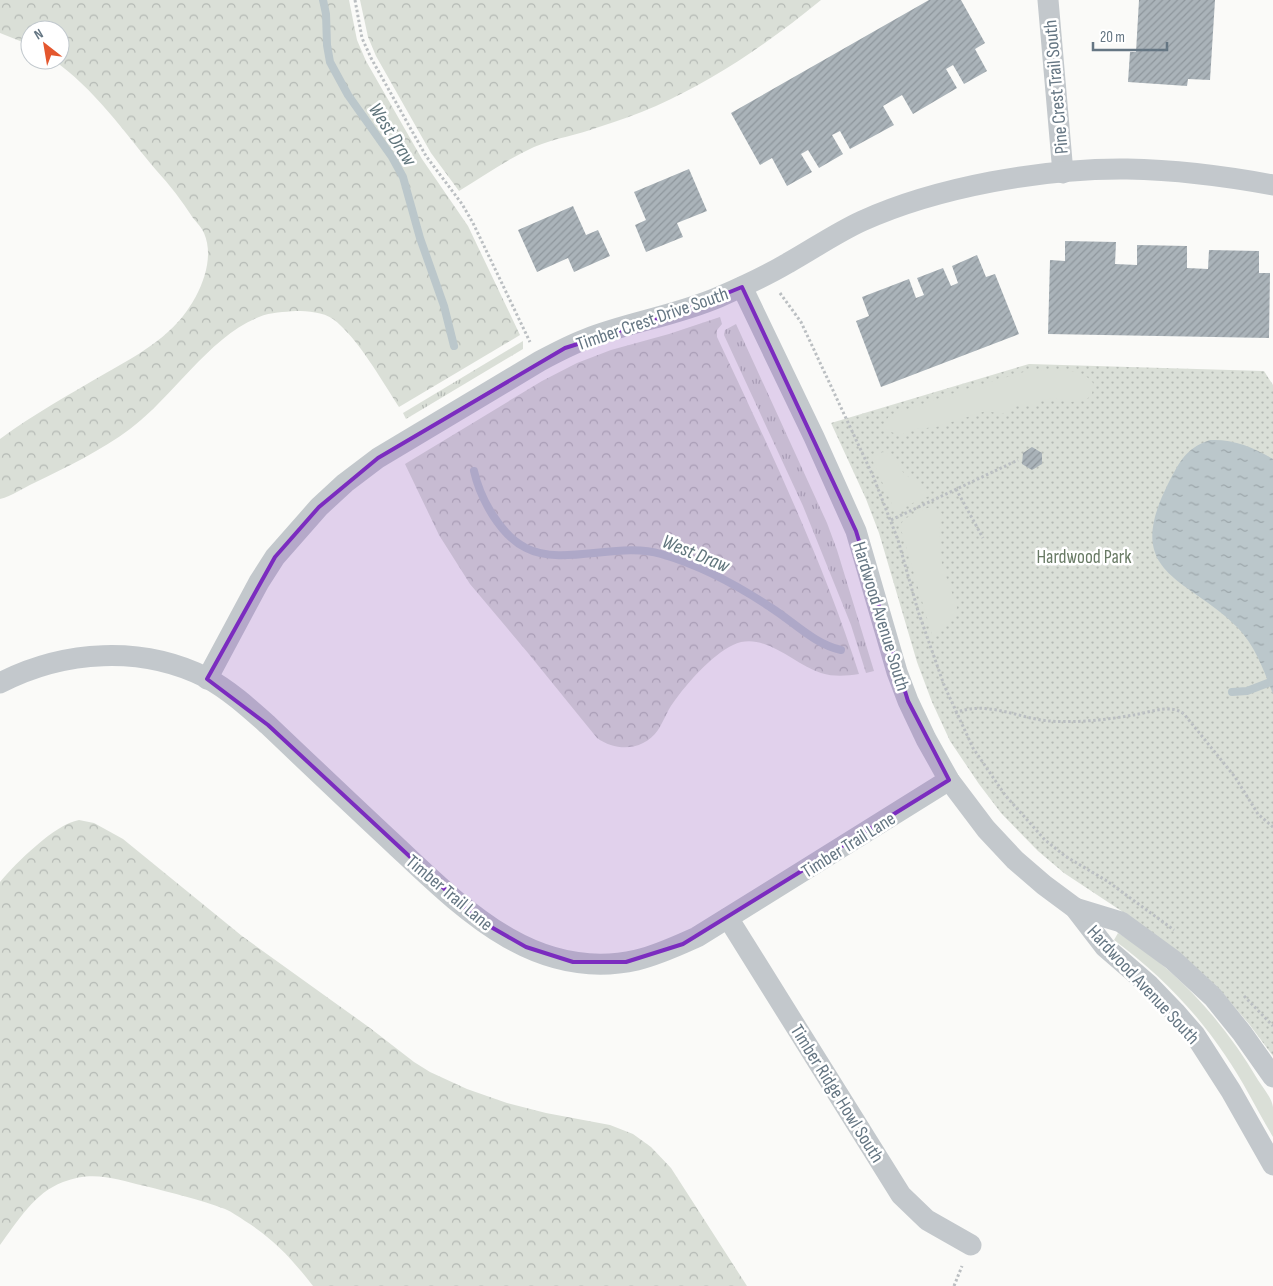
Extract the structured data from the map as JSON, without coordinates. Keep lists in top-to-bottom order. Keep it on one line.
{"streets":{"street":["Pine Crest Trail South","Timber Crest Drive South","Hardwood Avenue South","Timber Trail Lane","Timber Ridge Howl South"]},"crossings":[["Pine Crest Trail South","Timber Crest Drive South"],["Timber Crest Drive South","Hardwood Avenue South"],["Timber Crest Drive South","Timber Trail Lane"],["Hardwood Avenue South","Timber Trail Lane"],["Timber Trail Lane","Timber Ridge Howl South"]],"water":["West Draw"],"parks":["Hardwood Park"],"scale_bar":"20 m","north":"top left"}
